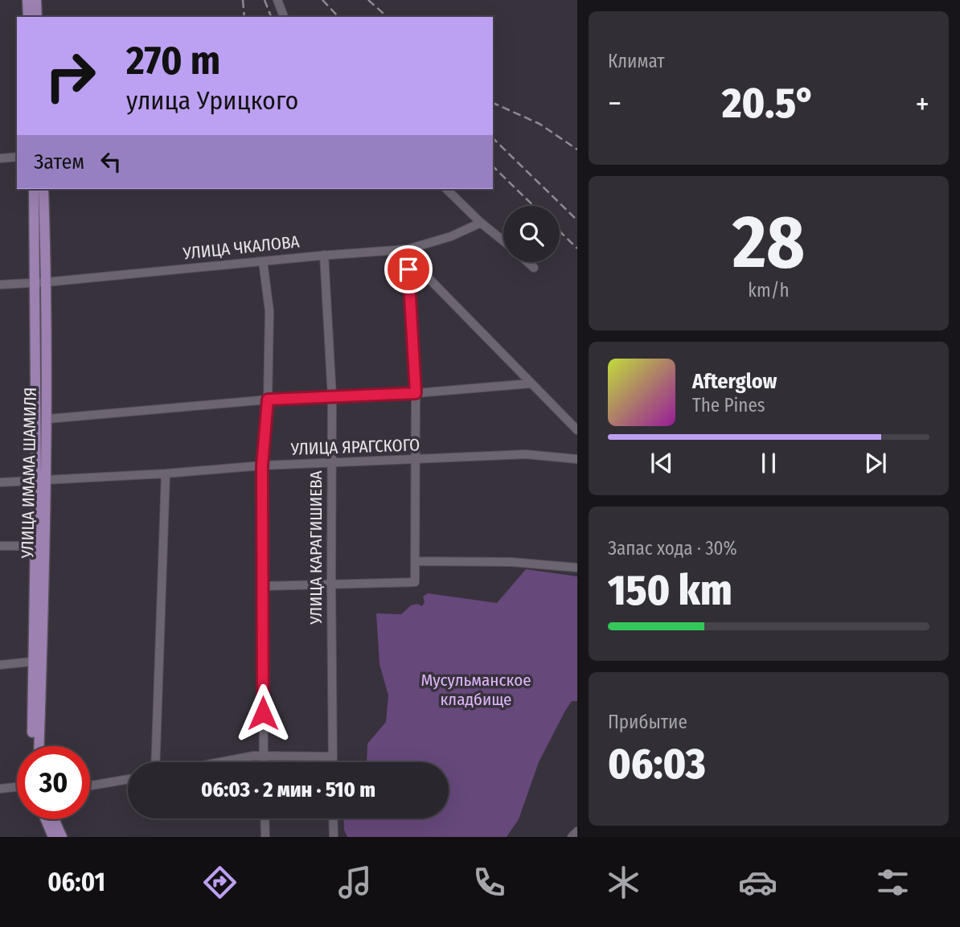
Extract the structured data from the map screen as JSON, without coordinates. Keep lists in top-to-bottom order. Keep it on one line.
{"streets":{"main road":["УЛИЦА ИМАМА ШАМИЛЯ"],"street":["УЛИЦА ЧКАЛОВА","УЛИЦА ЯРАГСКОГО","УЛИЦА КАРАГИШИЕВА"]},"crossings":[["УЛИЦА ЧКАЛОВА","УЛИЦА ИМАМА ШАМИЛЯ"],["УЛИЦА ЧКАЛОВА","УЛИЦА КАРАГИШИЕВА"],["УЛИЦА ЯРАГСКОГО","УЛИЦА ИМАМА ШАМИЛЯ"],["УЛИЦА ЯРАГСКОГО","УЛИЦА КАРАГИШИЕВА"]],"parks":["Мусульманское кладбище"],"page":{"tile":["Климат",["28","km/h"],["Запас хода · 30%","150 km"],["Прибытие","06:03"]],"turn":["270 m","улица Урицкого"],"heat":["−","20.5°","+"],"then":"Затем","song":["Afterglow","The Pines"],"limit":"30","trip":"06:03 · 2 мин · 510 m","tabs":"06:01"}}
